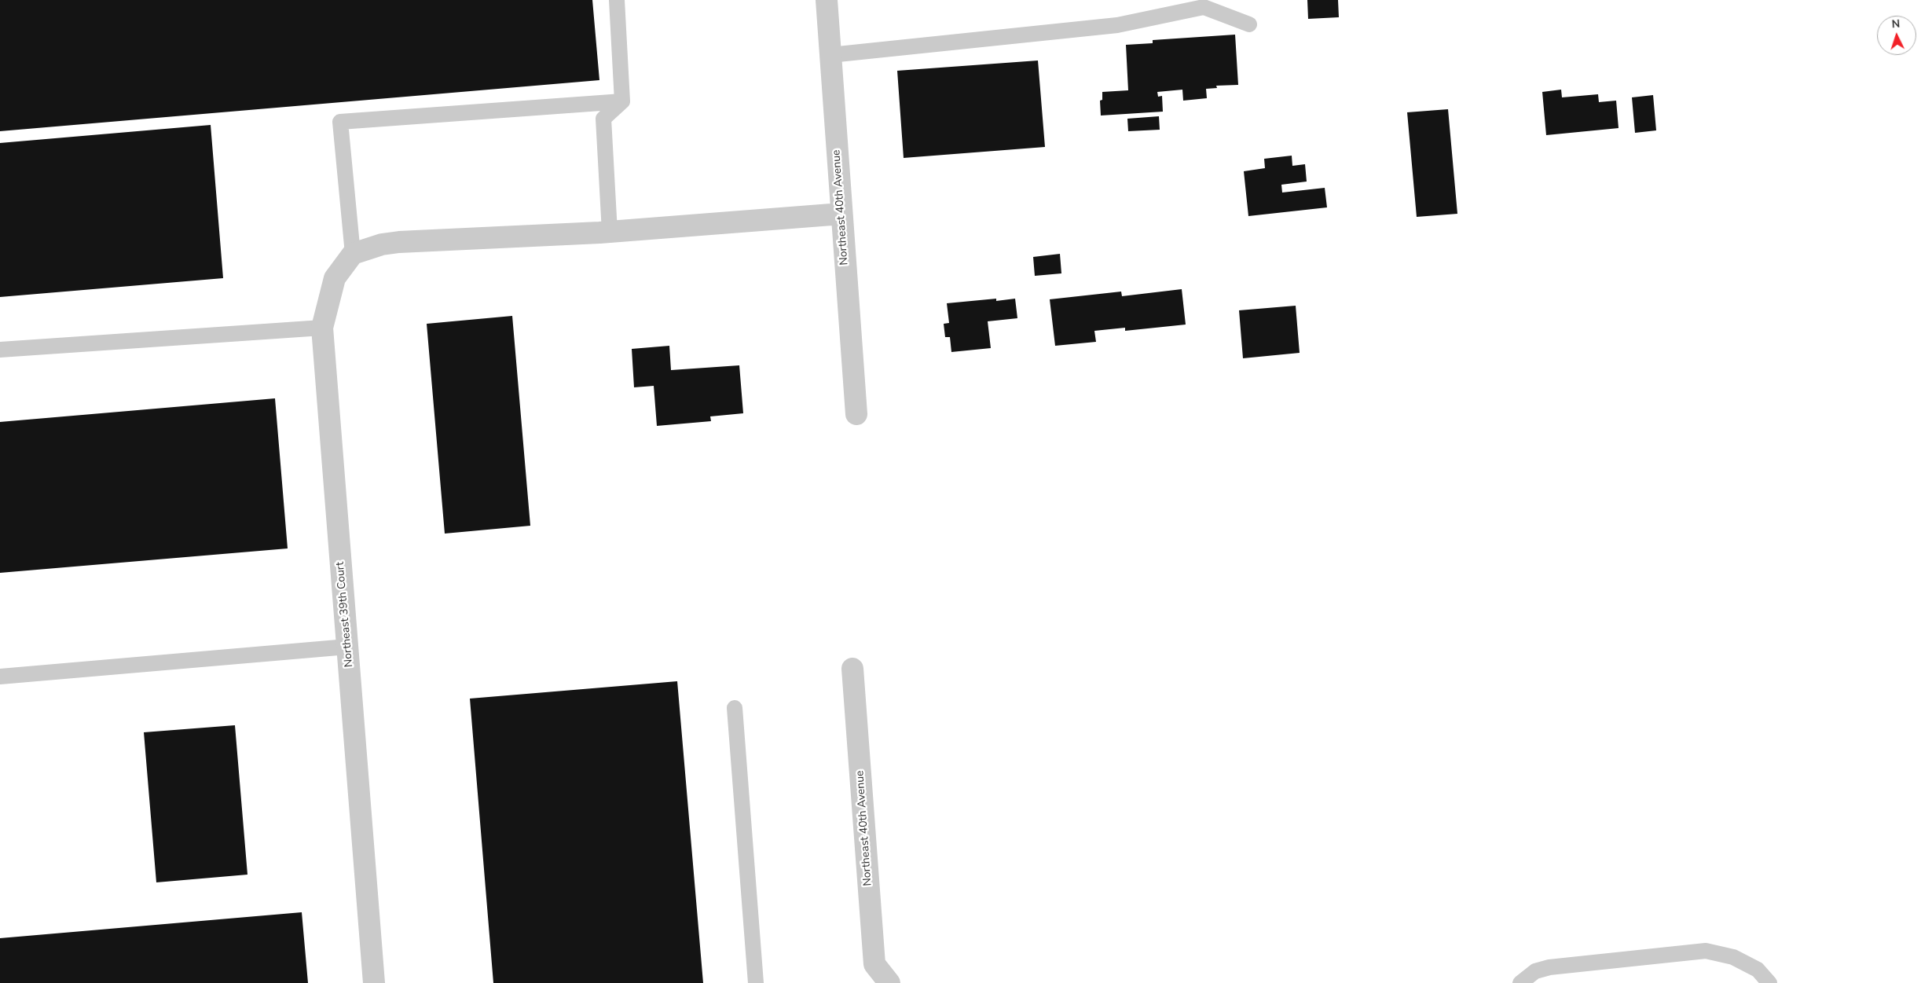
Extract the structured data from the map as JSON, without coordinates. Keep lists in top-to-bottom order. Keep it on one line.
{"streets":{"street":["Northeast 40th Avenue","Northeast 39th Court"]},"north":"top"}
